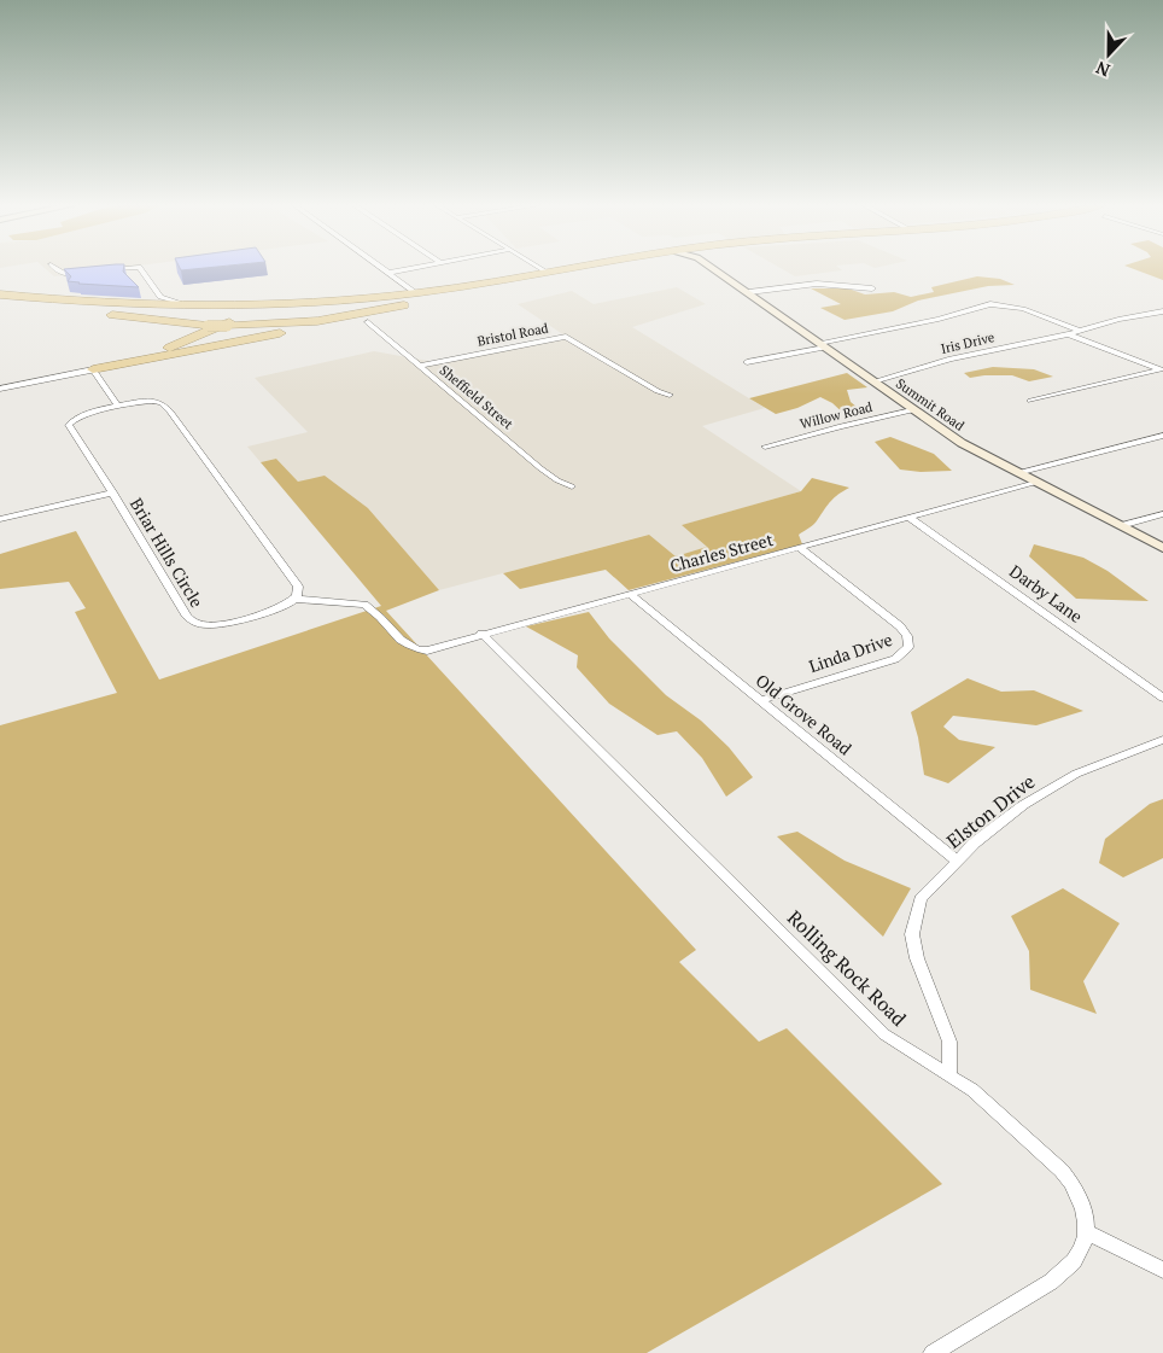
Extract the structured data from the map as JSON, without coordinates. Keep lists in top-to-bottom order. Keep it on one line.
{"streets":{"main road":["Summit Road"],"street":["Bristol Road","Iris Drive","Sheffield Street","Willow Road","Briar Hills Circle","Charles Street","Darby Lane","Linda Drive","Old Grove Road","Elston Drive","Rolling Rock Road"]},"crossings":[["Bristol Road","Sheffield Street"],["Iris Drive","Summit Road"],["Summit Road","Willow Road"],["Summit Road","Charles Street"],["Briar Hills Circle","Charles Street"],["Charles Street","Darby Lane"],["Charles Street","Linda Drive"],["Charles Street","Old Grove Road"],["Charles Street","Rolling Rock Road"],["Linda Drive","Old Grove Road"],["Old Grove Road","Elston Drive"],["Elston Drive","Rolling Rock Road"]],"north":"bottom"}
